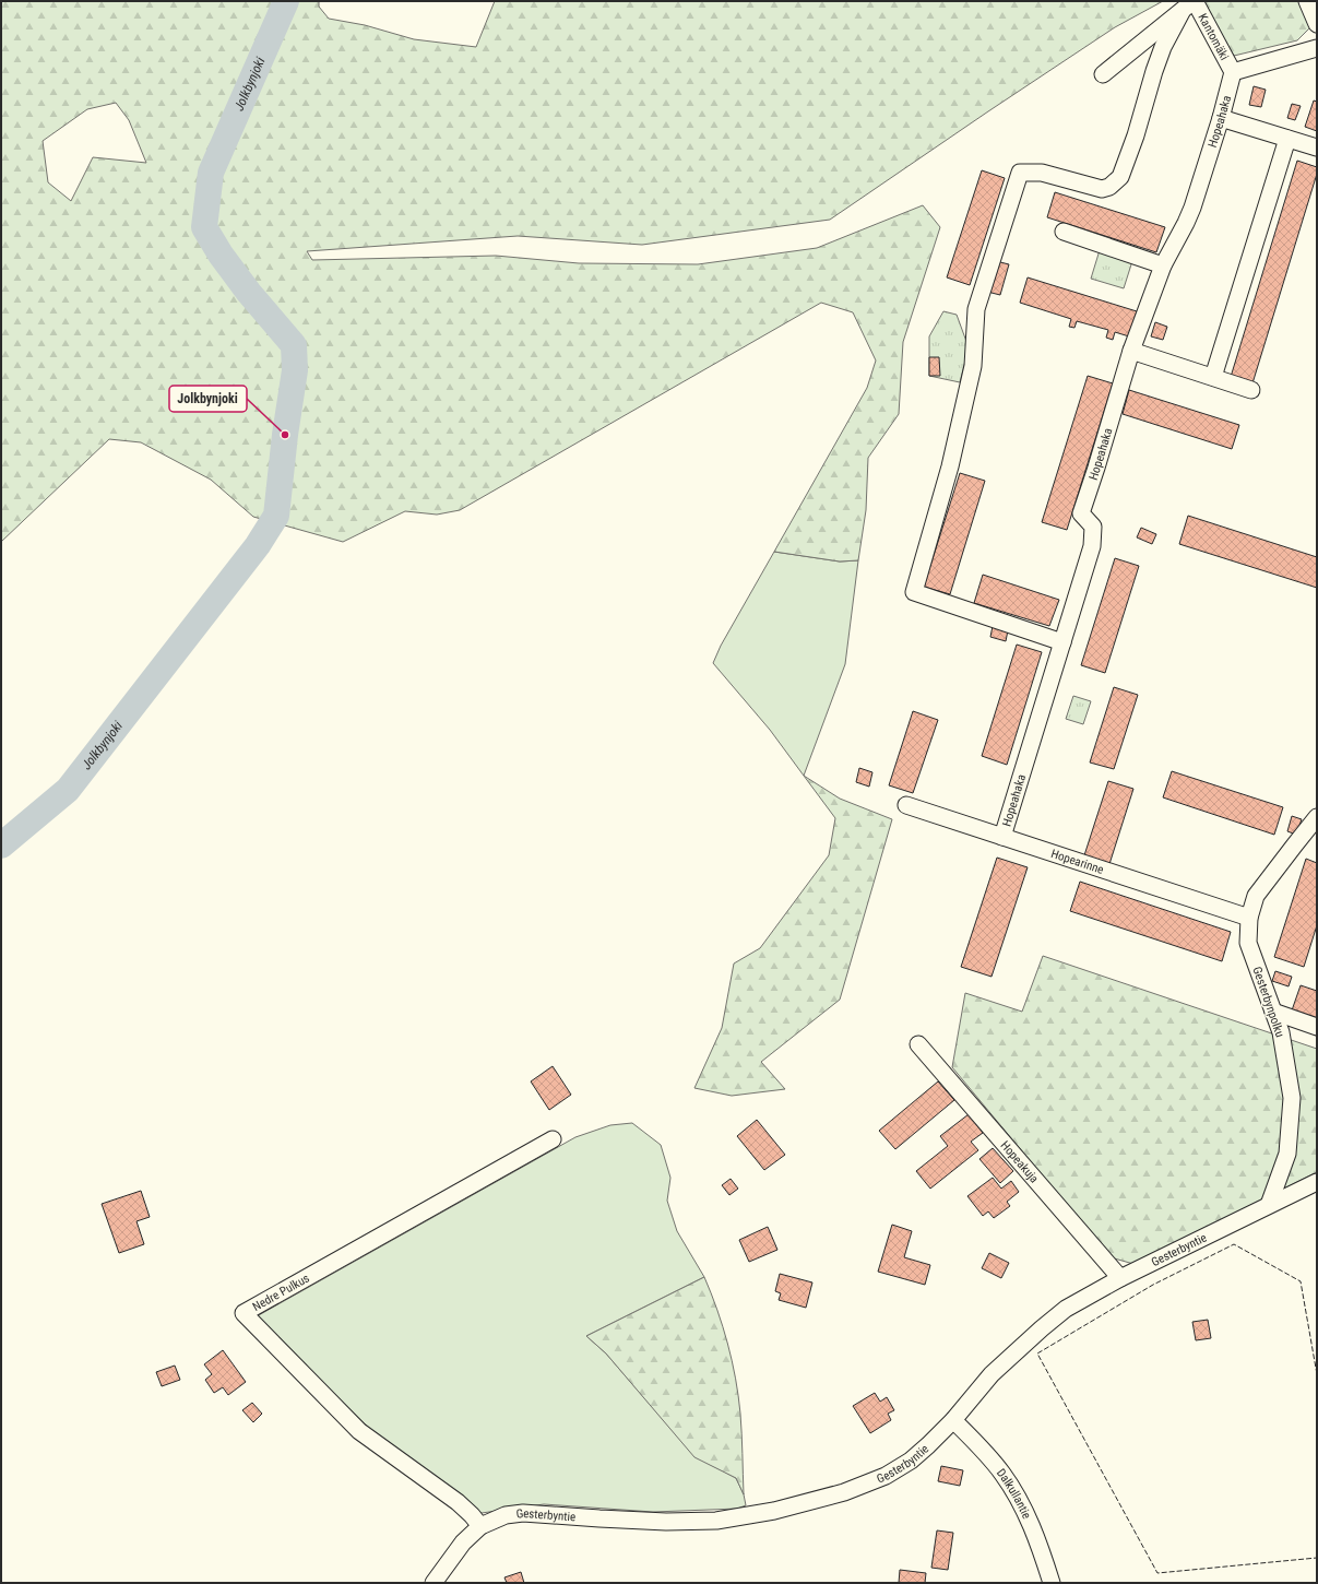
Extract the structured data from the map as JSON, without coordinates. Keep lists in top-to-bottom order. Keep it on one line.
{"streets":{"street":["Kantomäki","Hopeahaka","Hopearinne","Gesterbynpolku","Hopeakuja","Gesterbyntie","Nedre Pulkus","Dalkullantie"]},"crossings":[["Kantomäki","Hopeahaka"],["Hopeahaka","Hopearinne"],["Hopearinne","Gesterbynpolku"],["Gesterbynpolku","Gesterbyntie"],["Hopeakuja","Gesterbyntie"],["Gesterbyntie","Nedre Pulkus"],["Gesterbyntie","Dalkullantie"]],"water":["Jolkbynjoki"],"places":["Jolkbynjoki"]}
